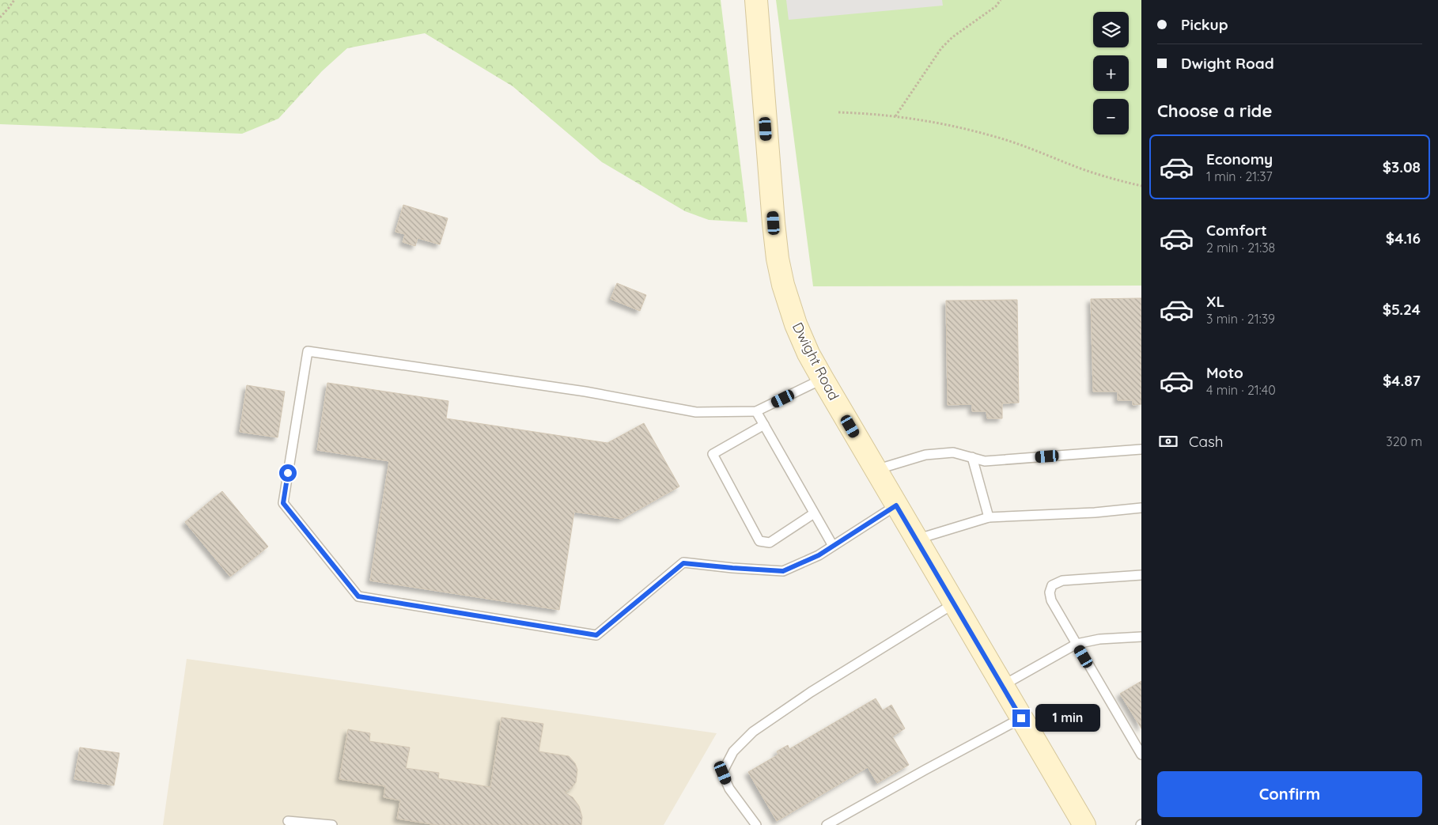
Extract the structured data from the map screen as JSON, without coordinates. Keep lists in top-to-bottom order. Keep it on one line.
{"streets":{"main road":["Dwight Road"]},"page":{"banner":["Pickup","Dwight Road"],"map_buttons":["+","−"],"heading":"Choose a ride","list":[{"name":"Economy","note":"1 min · 21:37","value":"$3.08"},{"name":"Comfort","note":"2 min · 21:38","value":"$4.16"},{"name":"XL","note":"3 min · 21:39","value":"$5.24"},{"name":"Moto","note":"4 min · 21:40","value":"$4.87"}],"pay":["Cash","320 m"],"bubble":"1 min","buttons":"Confirm"}}
